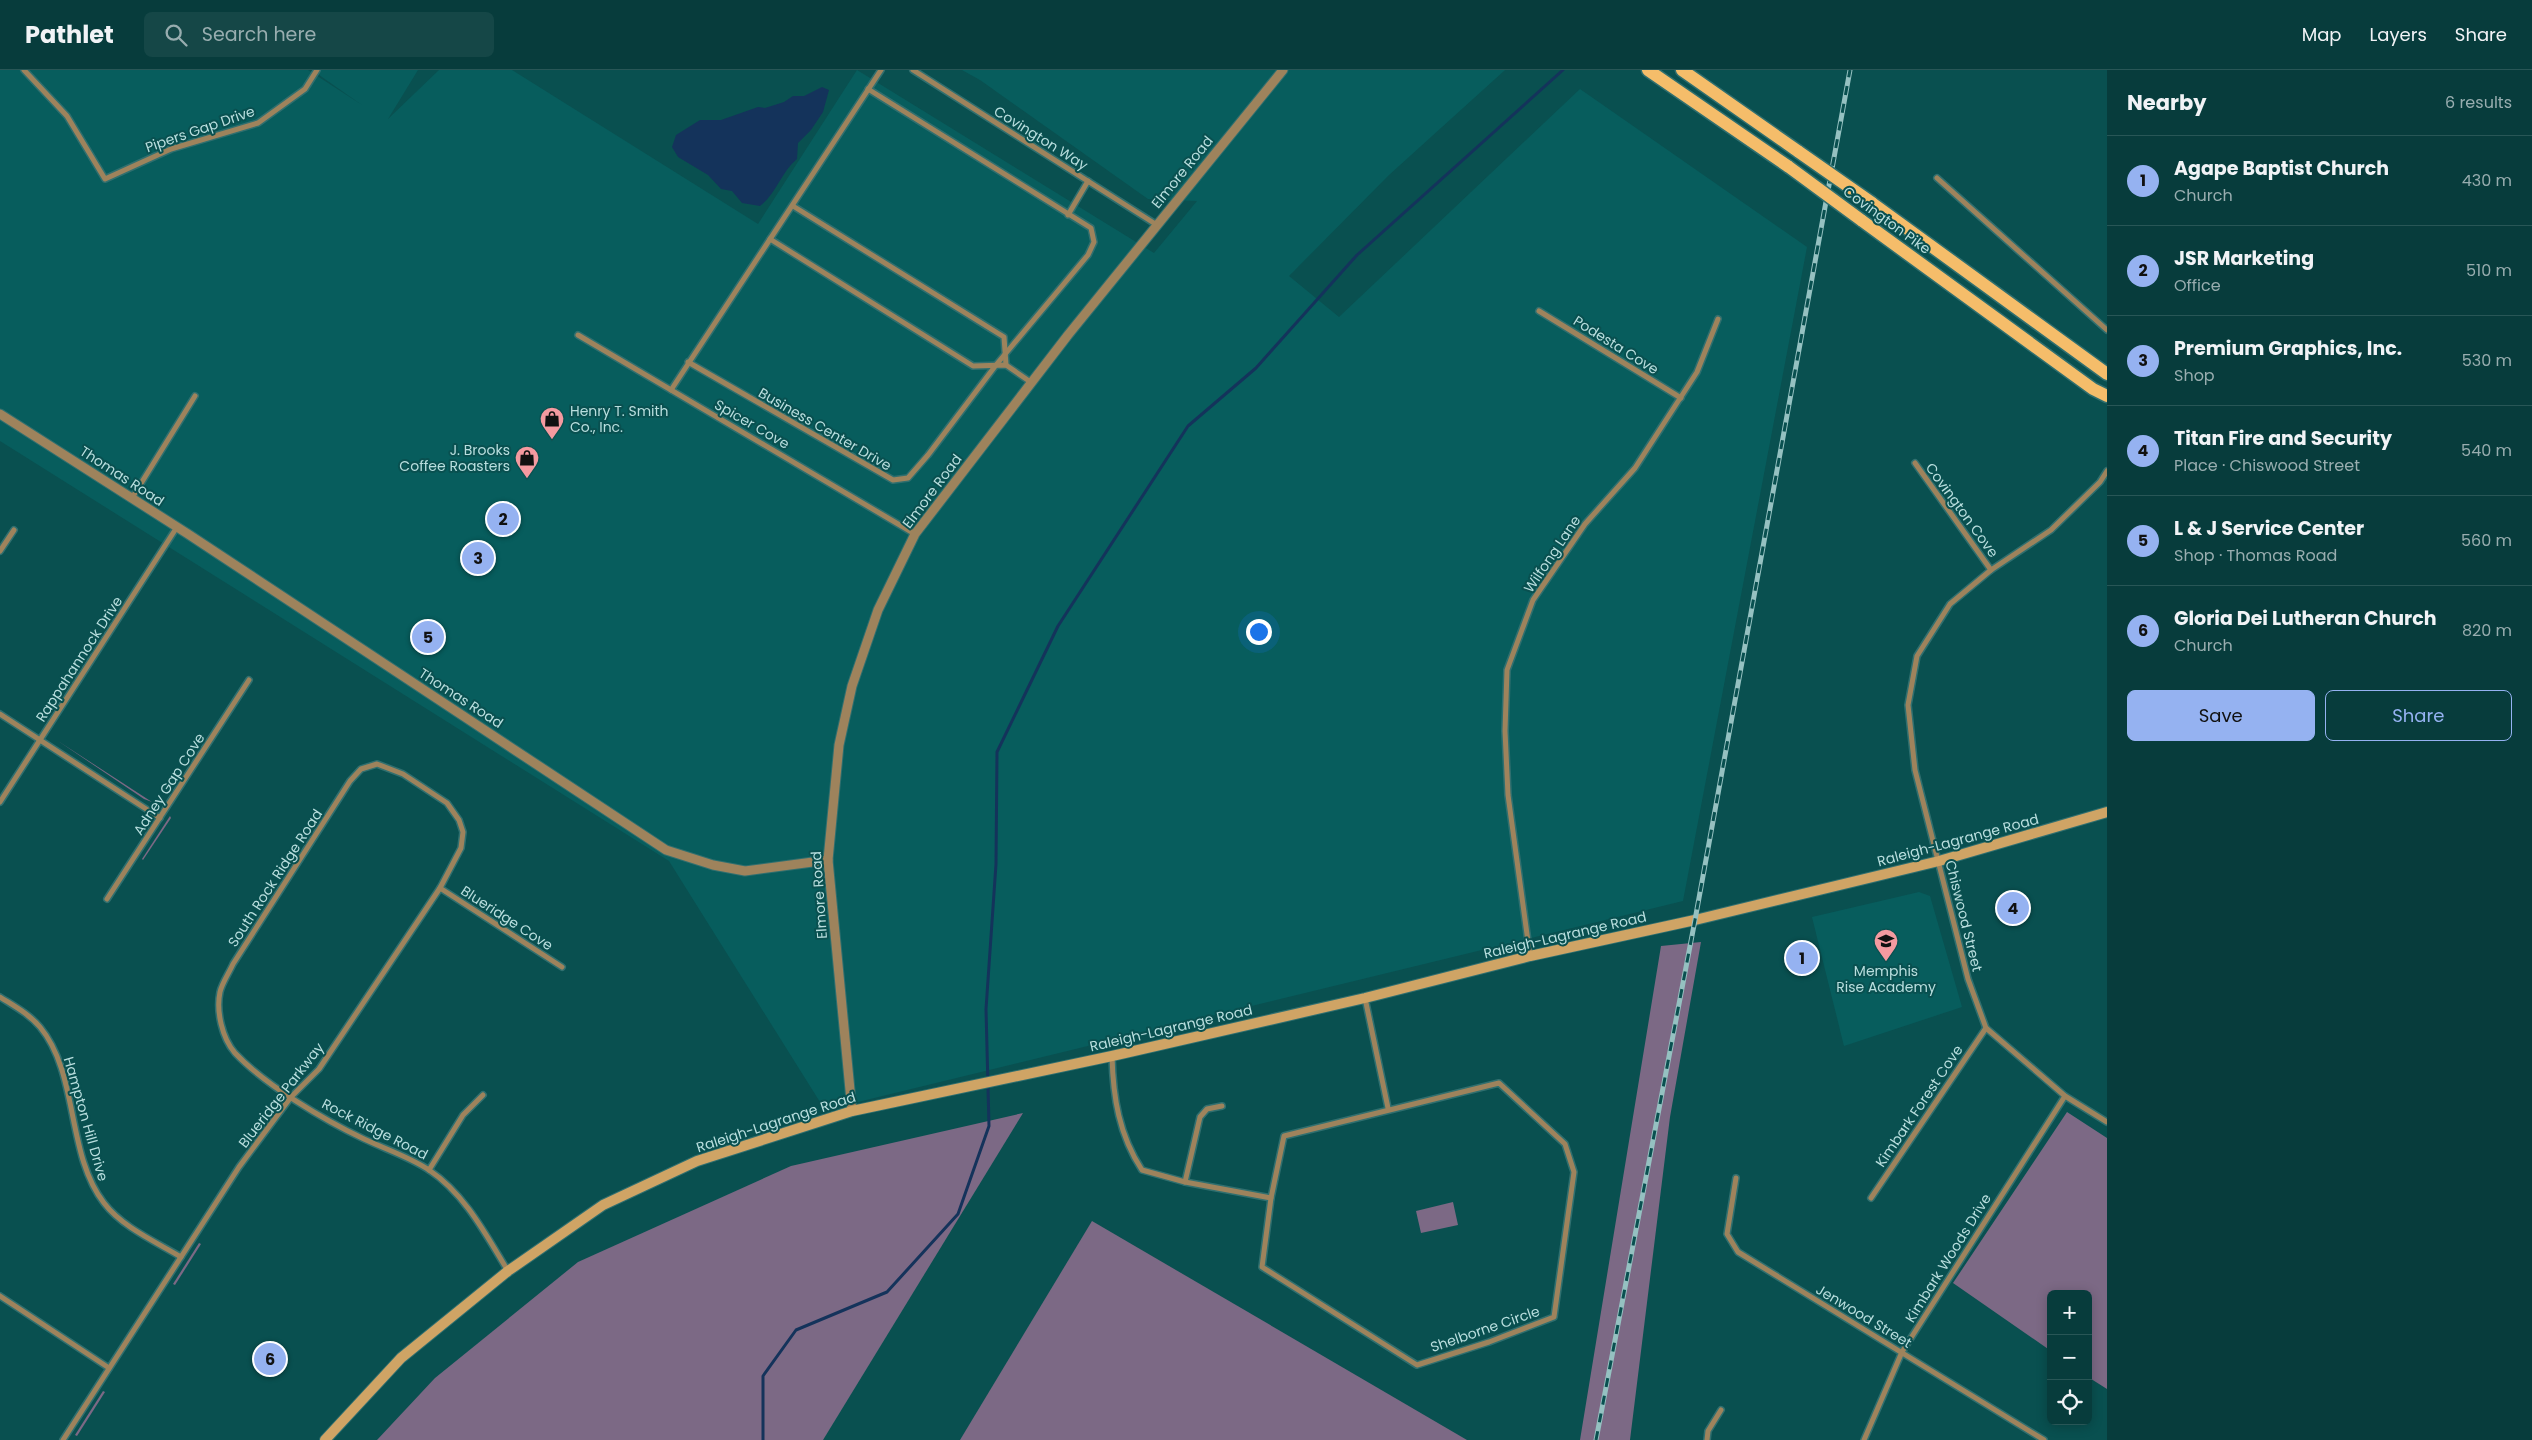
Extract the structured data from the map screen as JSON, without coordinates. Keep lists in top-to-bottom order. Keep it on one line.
{"streets":{"main road":["Covington Pike","Raleigh-Lagrange Road"],"street":["Pipers Gap Drive","Covington Way","Elmore Road","Podesta Cove","Spicer Cove","Business Center Drive","Thomas Road","Covington Cove","Wilfong Lane","Rappahannock Drive","Adney Gap Cove","South Rock Ridge Road","Chiswood Street","Blueridge Cove","Blueridge Parkway","Kimbark Forest Cove","Hampton Hill Drive","Rock Ridge Road","Kimbark Woods Drive","Jenwood Street","Shelborne Circle"]},"crossings":[["Covington Way","Elmore Road"],["Elmore Road","Spicer Cove"],["Elmore Road","Thomas Road"],["Elmore Road","Raleigh-Lagrange Road"],["Podesta Cove","Wilfong Lane"],["Thomas Road","Rappahannock Drive"],["Covington Cove","Chiswood Street"],["Wilfong Lane","Raleigh-Lagrange Road"],["Raleigh-Lagrange Road","Chiswood Street"],["Raleigh-Lagrange Road","Rock Ridge Road"],["South Rock Ridge Road","Blueridge Parkway"],["South Rock Ridge Road","Rock Ridge Road"],["Chiswood Street","Kimbark Forest Cove"],["Chiswood Street","Kimbark Woods Drive"],["Blueridge Cove","Blueridge Parkway"],["Blueridge Parkway","Hampton Hill Drive"],["Blueridge Parkway","Rock Ridge Road"],["Kimbark Woods Drive","Jenwood Street"]],"places":{"shop":["Henry T. Smith Co., Inc.","J. Brooks Coffee Roasters"],"school or university":["Memphis Rise Academy"]},"page":{"header":"Pathlet","search":"Search here","nav":["Map","Layers","Share"],"heading":["Nearby","6 results"],"list":[{"mark":"1","name":"Agape Baptist Church","note":"Church","value":"430 m"},{"mark":"2","name":"JSR Marketing","note":"Office","value":"510 m"},{"mark":"3","name":"Premium Graphics, Inc.","note":"Shop","value":"530 m"},{"mark":"4","name":"Titan Fire and Security","note":"Place · Chiswood Street","value":"540 m"},{"mark":"5","name":"L & J Service Center","note":"Shop · Thomas Road","value":"560 m"},{"mark":"6","name":"Gloria Dei Lutheran Church","note":"Church","value":"820 m"}],"pins":["2","3","5","4","1","6"],"buttons":["Save","Share"],"map_buttons":["+","−"]}}
